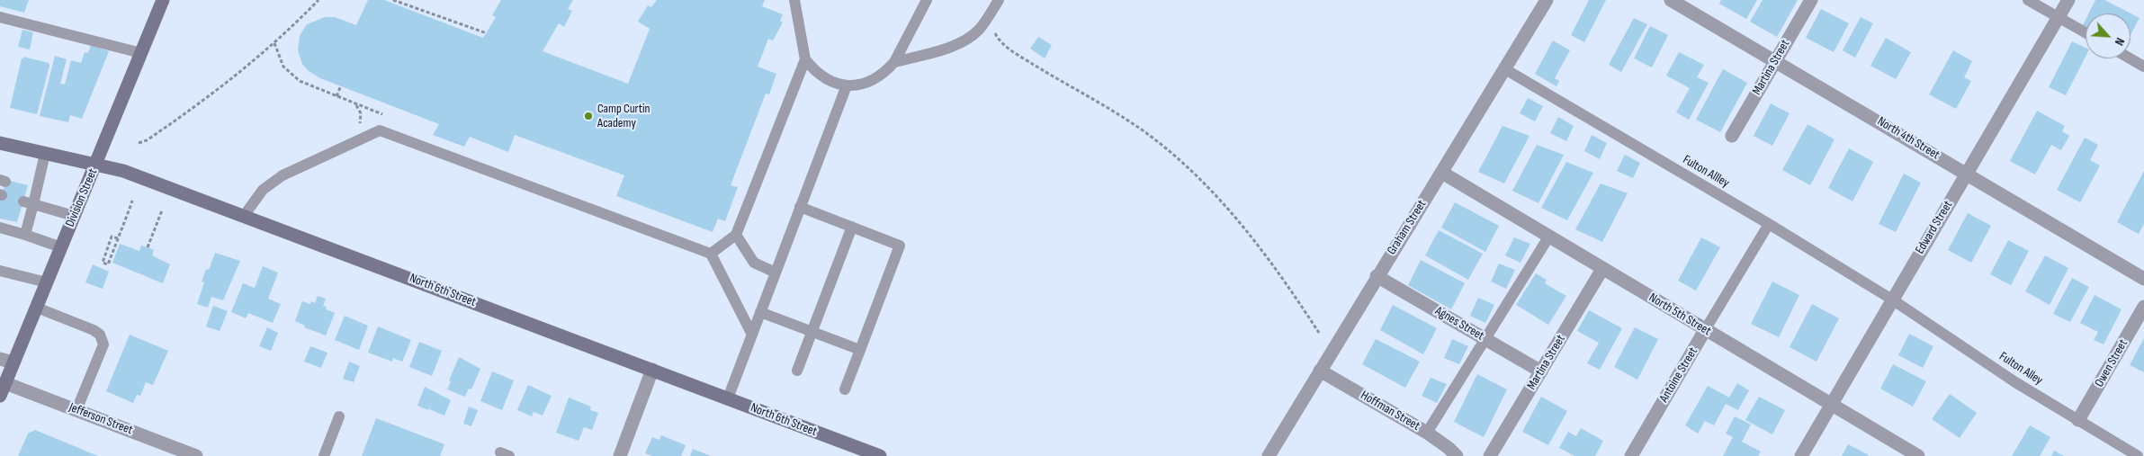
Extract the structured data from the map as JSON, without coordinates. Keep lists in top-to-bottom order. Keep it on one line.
{"streets":{"street":["Martina Street","North 4th Street","Division Street","Graham Street","Edward Street","North 6th Street","North 5th Street","Agnes Street","Owen Street","Antoine Street","Hoffman Street","Jefferson Street"],"lane":["Fulton Allley","Fulton Alley"]},"crossings":[["Martina Street","North 4th Street"],["Martina Street","North 5th Street"],["Martina Street","Agnes Street"],["North 4th Street","Edward Street"],["Fulton Allley","Graham Street"],["Fulton Allley","Edward Street"],["Fulton Allley","Fulton Alley"],["Fulton Allley","Antoine Street"],["Division Street","North 6th Street"],["Division Street","Jefferson Street"],["Graham Street","North 5th Street"],["Graham Street","Agnes Street"],["Graham Street","Hoffman Street"],["Edward Street","North 5th Street"],["Edward Street","Fulton Alley"],["North 5th Street","Antoine Street"],["Owen Street","Fulton Alley"]],"places":["Camp Curtin Academy"],"north":"bottom right"}
